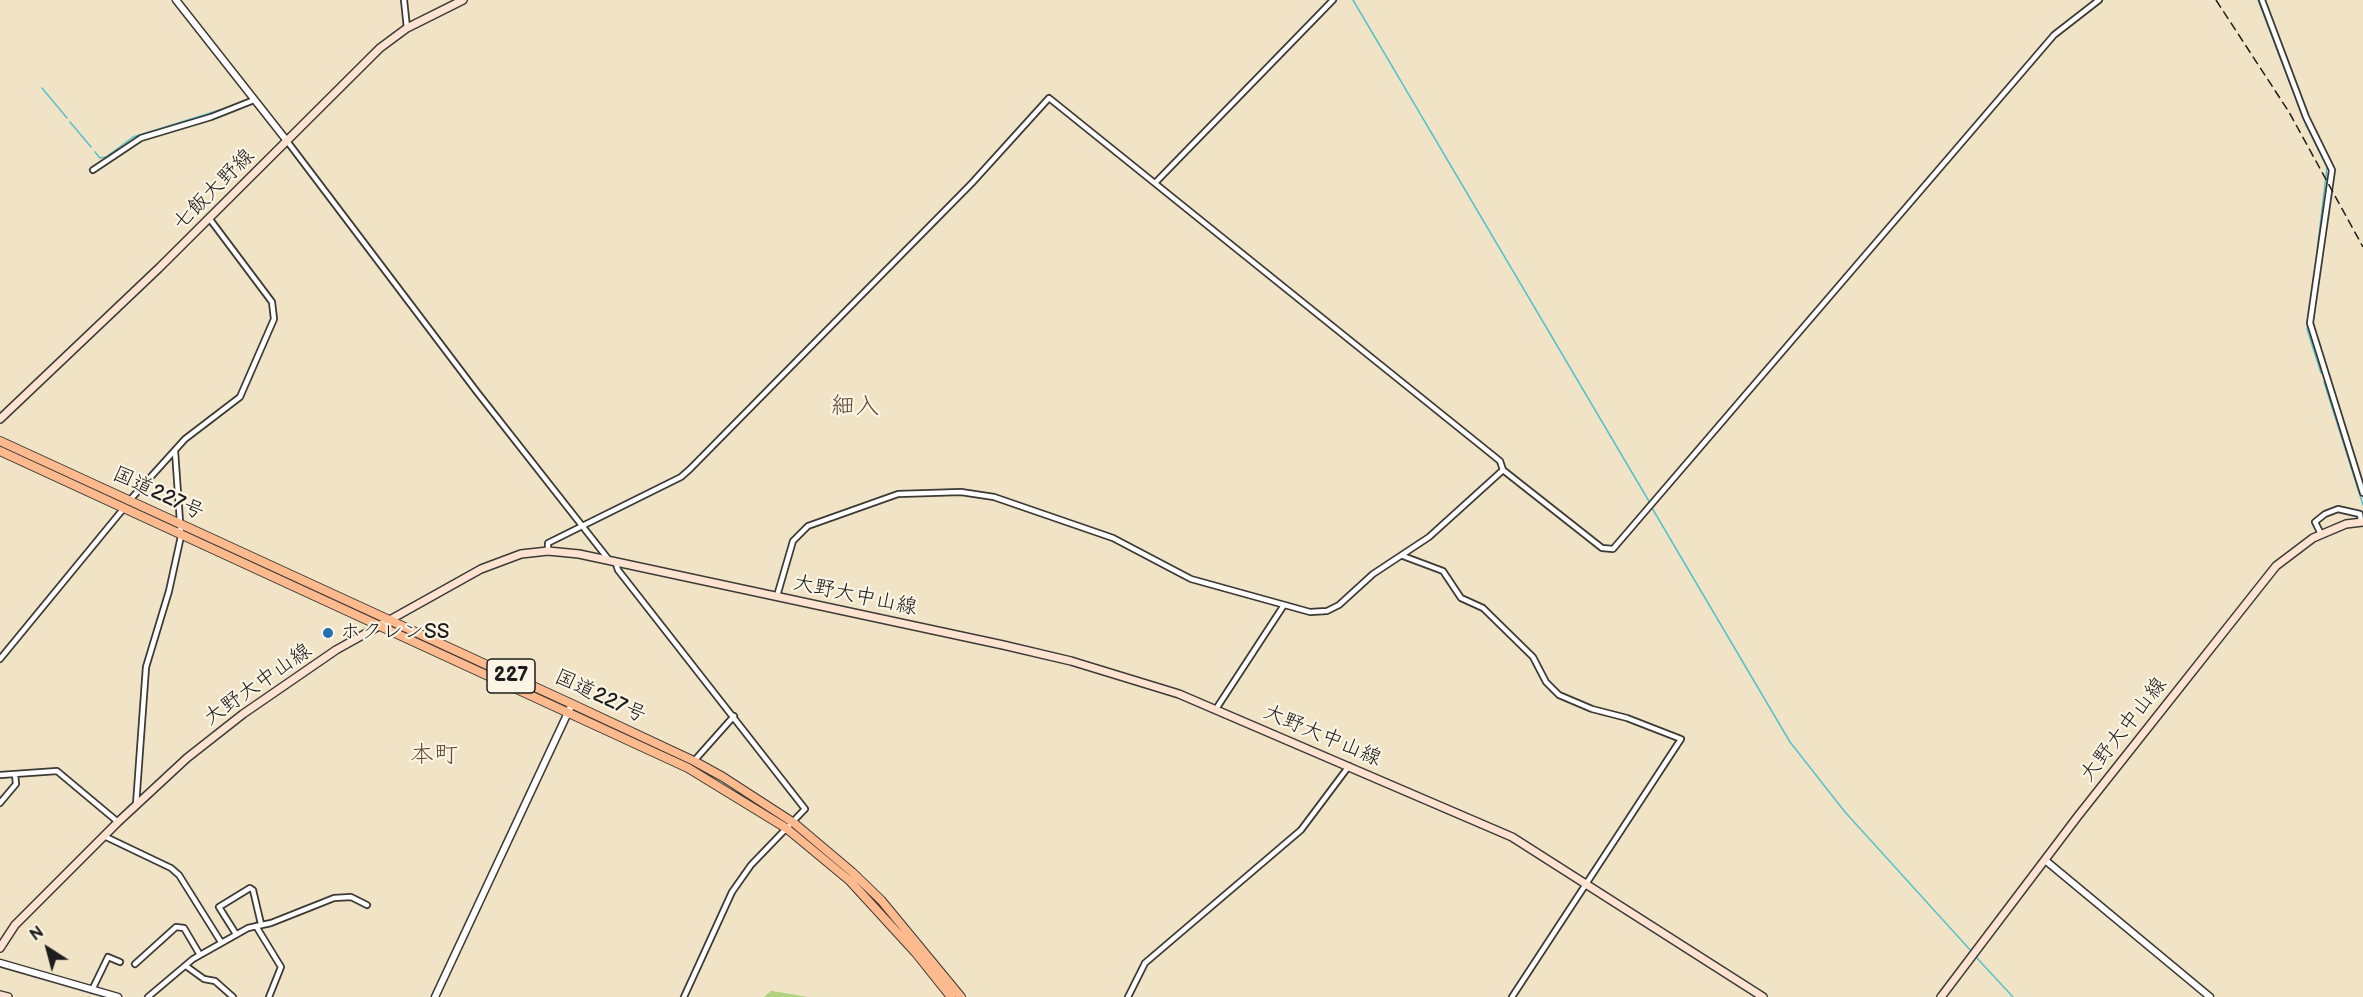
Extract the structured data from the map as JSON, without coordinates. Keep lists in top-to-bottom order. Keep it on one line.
{"streets":{"highway":["国道227号","227"],"main road":["七飯大野線","大野大中山線"]},"crossings":[["国道227号","大野大中山線"]],"districts":["細入","本町"],"places":["ホクレンSS"],"north":"top left"}
